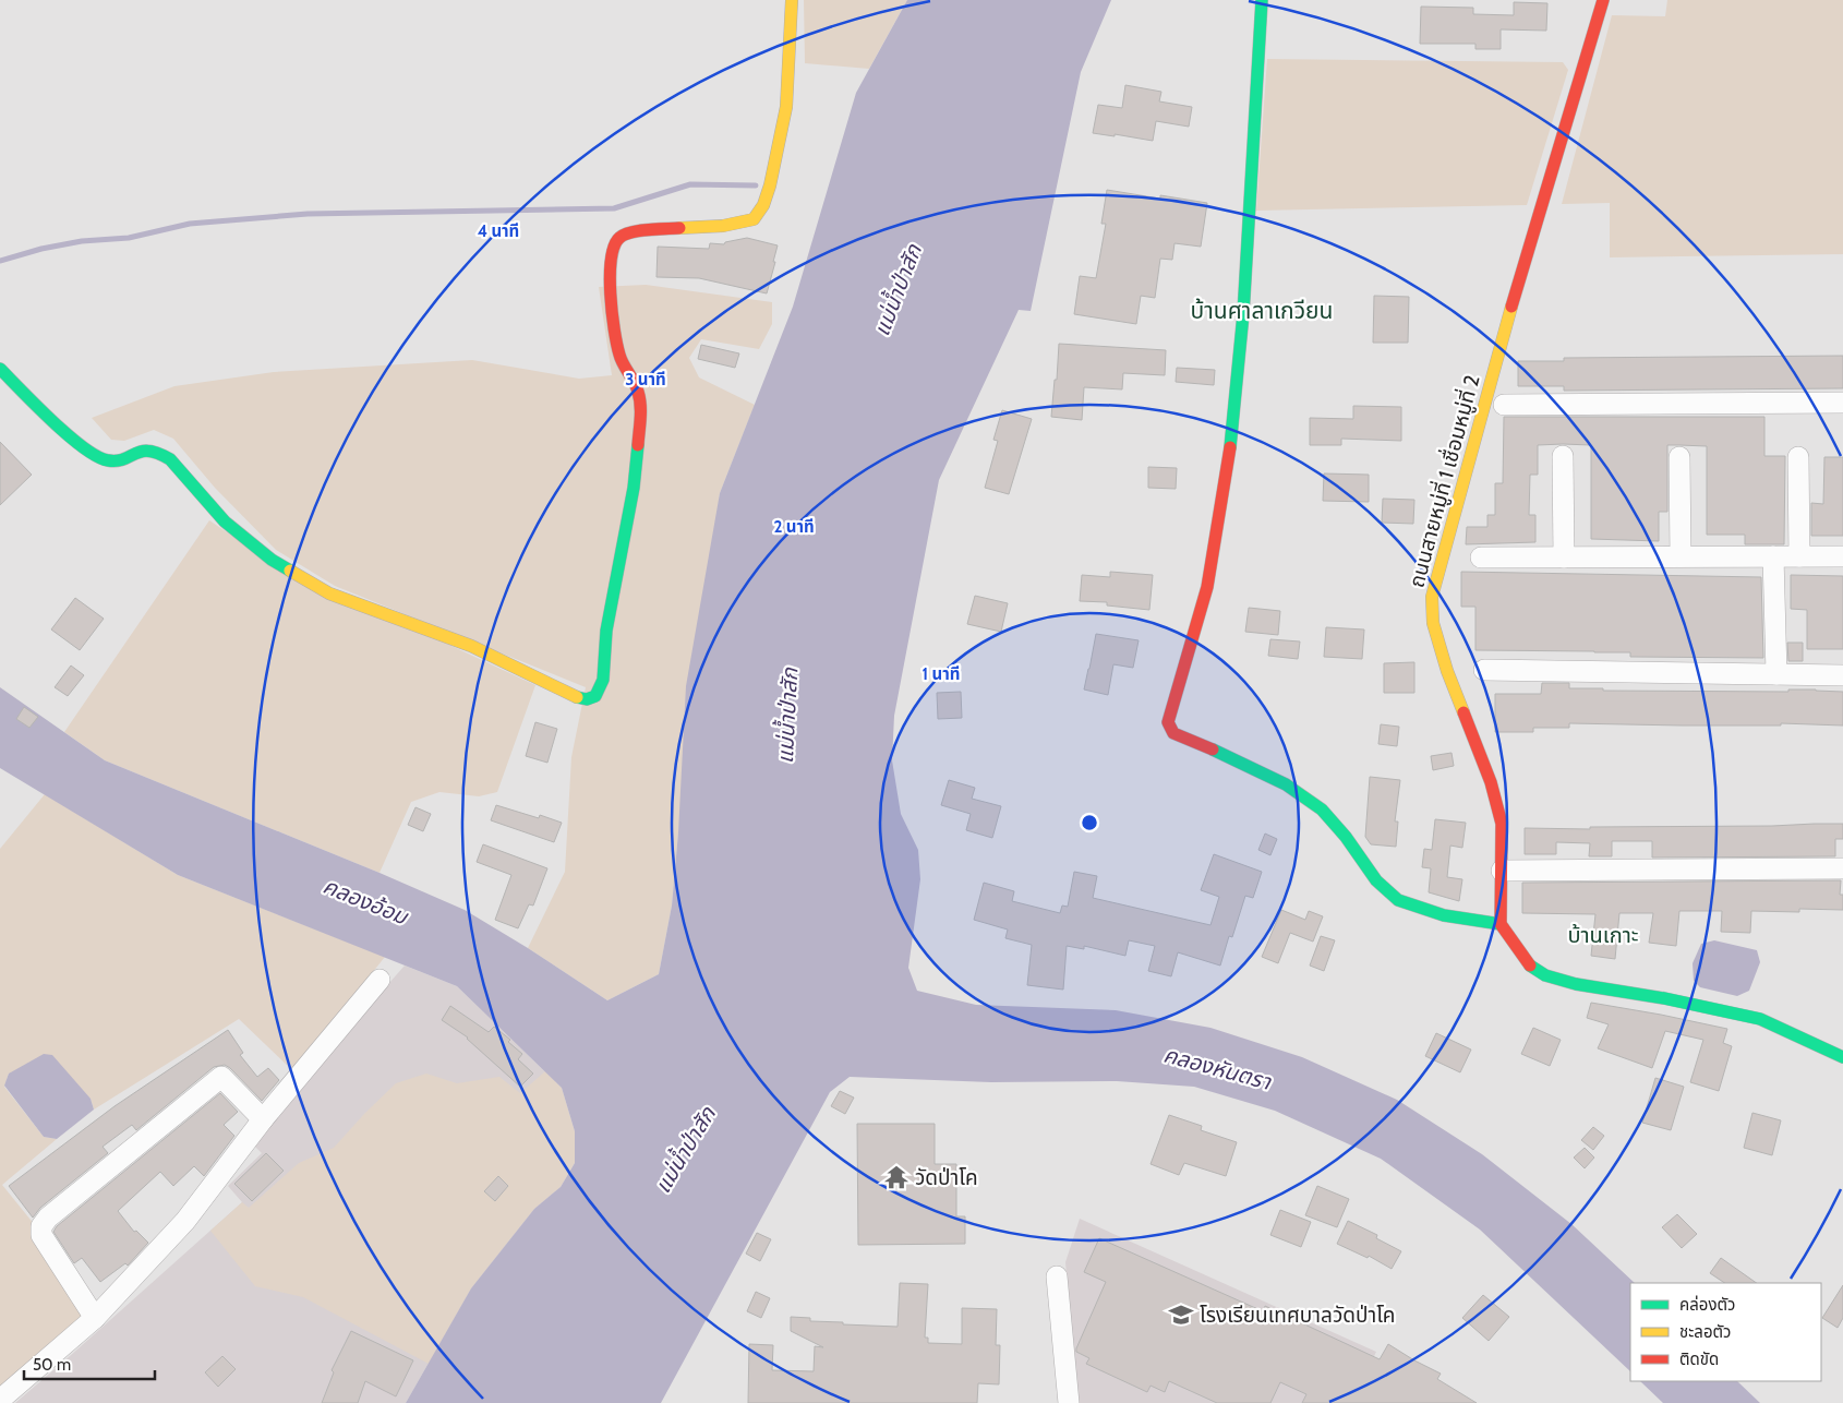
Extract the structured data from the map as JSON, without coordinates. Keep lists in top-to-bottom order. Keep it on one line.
{"streets":{"street":["ถนนสายหมู่ที่ 1 เชื่อมหมู่ที่ 2"]},"districts":["บ้านศาลาเกวียน","บ้านเกาะ"],"water":["แม่น้ำป่าสัก","คลองอ้อม","คลองหันตรา"],"places":{"temple":["วัดป่าโค"],"school or university":["โรงเรียนเทศบาลวัดป่าโค"]},"legend":["คล่องตัว","ชะลอตัว","ติดขัด"],"scale_bar":"50 m","rings":["4 นาที","3 นาที","2 นาที","1 นาที"]}
